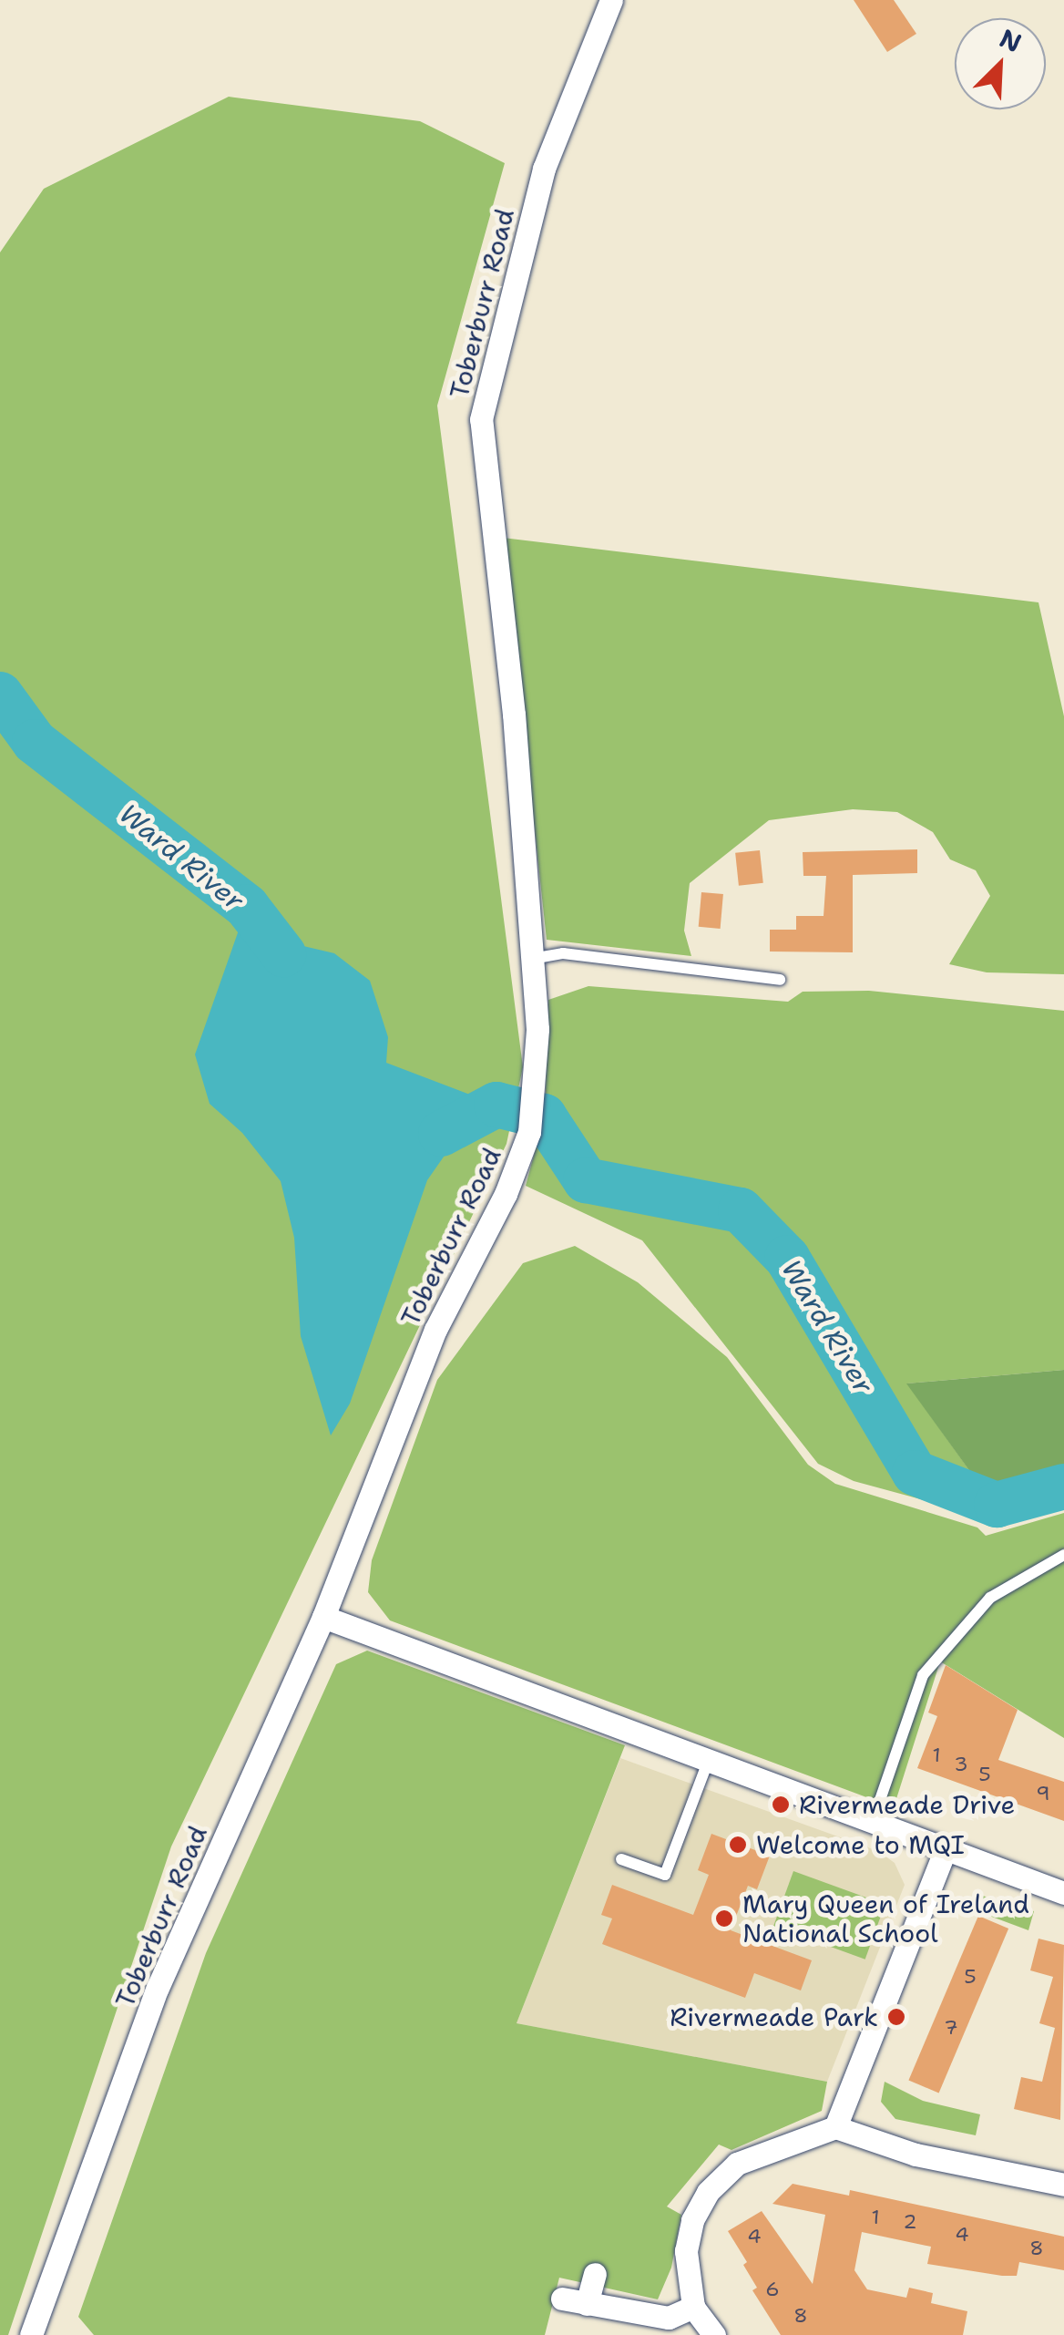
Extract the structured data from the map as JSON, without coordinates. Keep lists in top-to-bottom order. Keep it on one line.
{"streets":{"street":["Toberburr Road"]},"water":["Ward River"],"places":["Rivermeade Drive","Welcome to MQI","Mary Queen of Ireland National School","Rivermeade Park"],"house_numbers":["1","3","5","9","5","7","1","2","4","4","8","6","8"],"north":"top right"}
